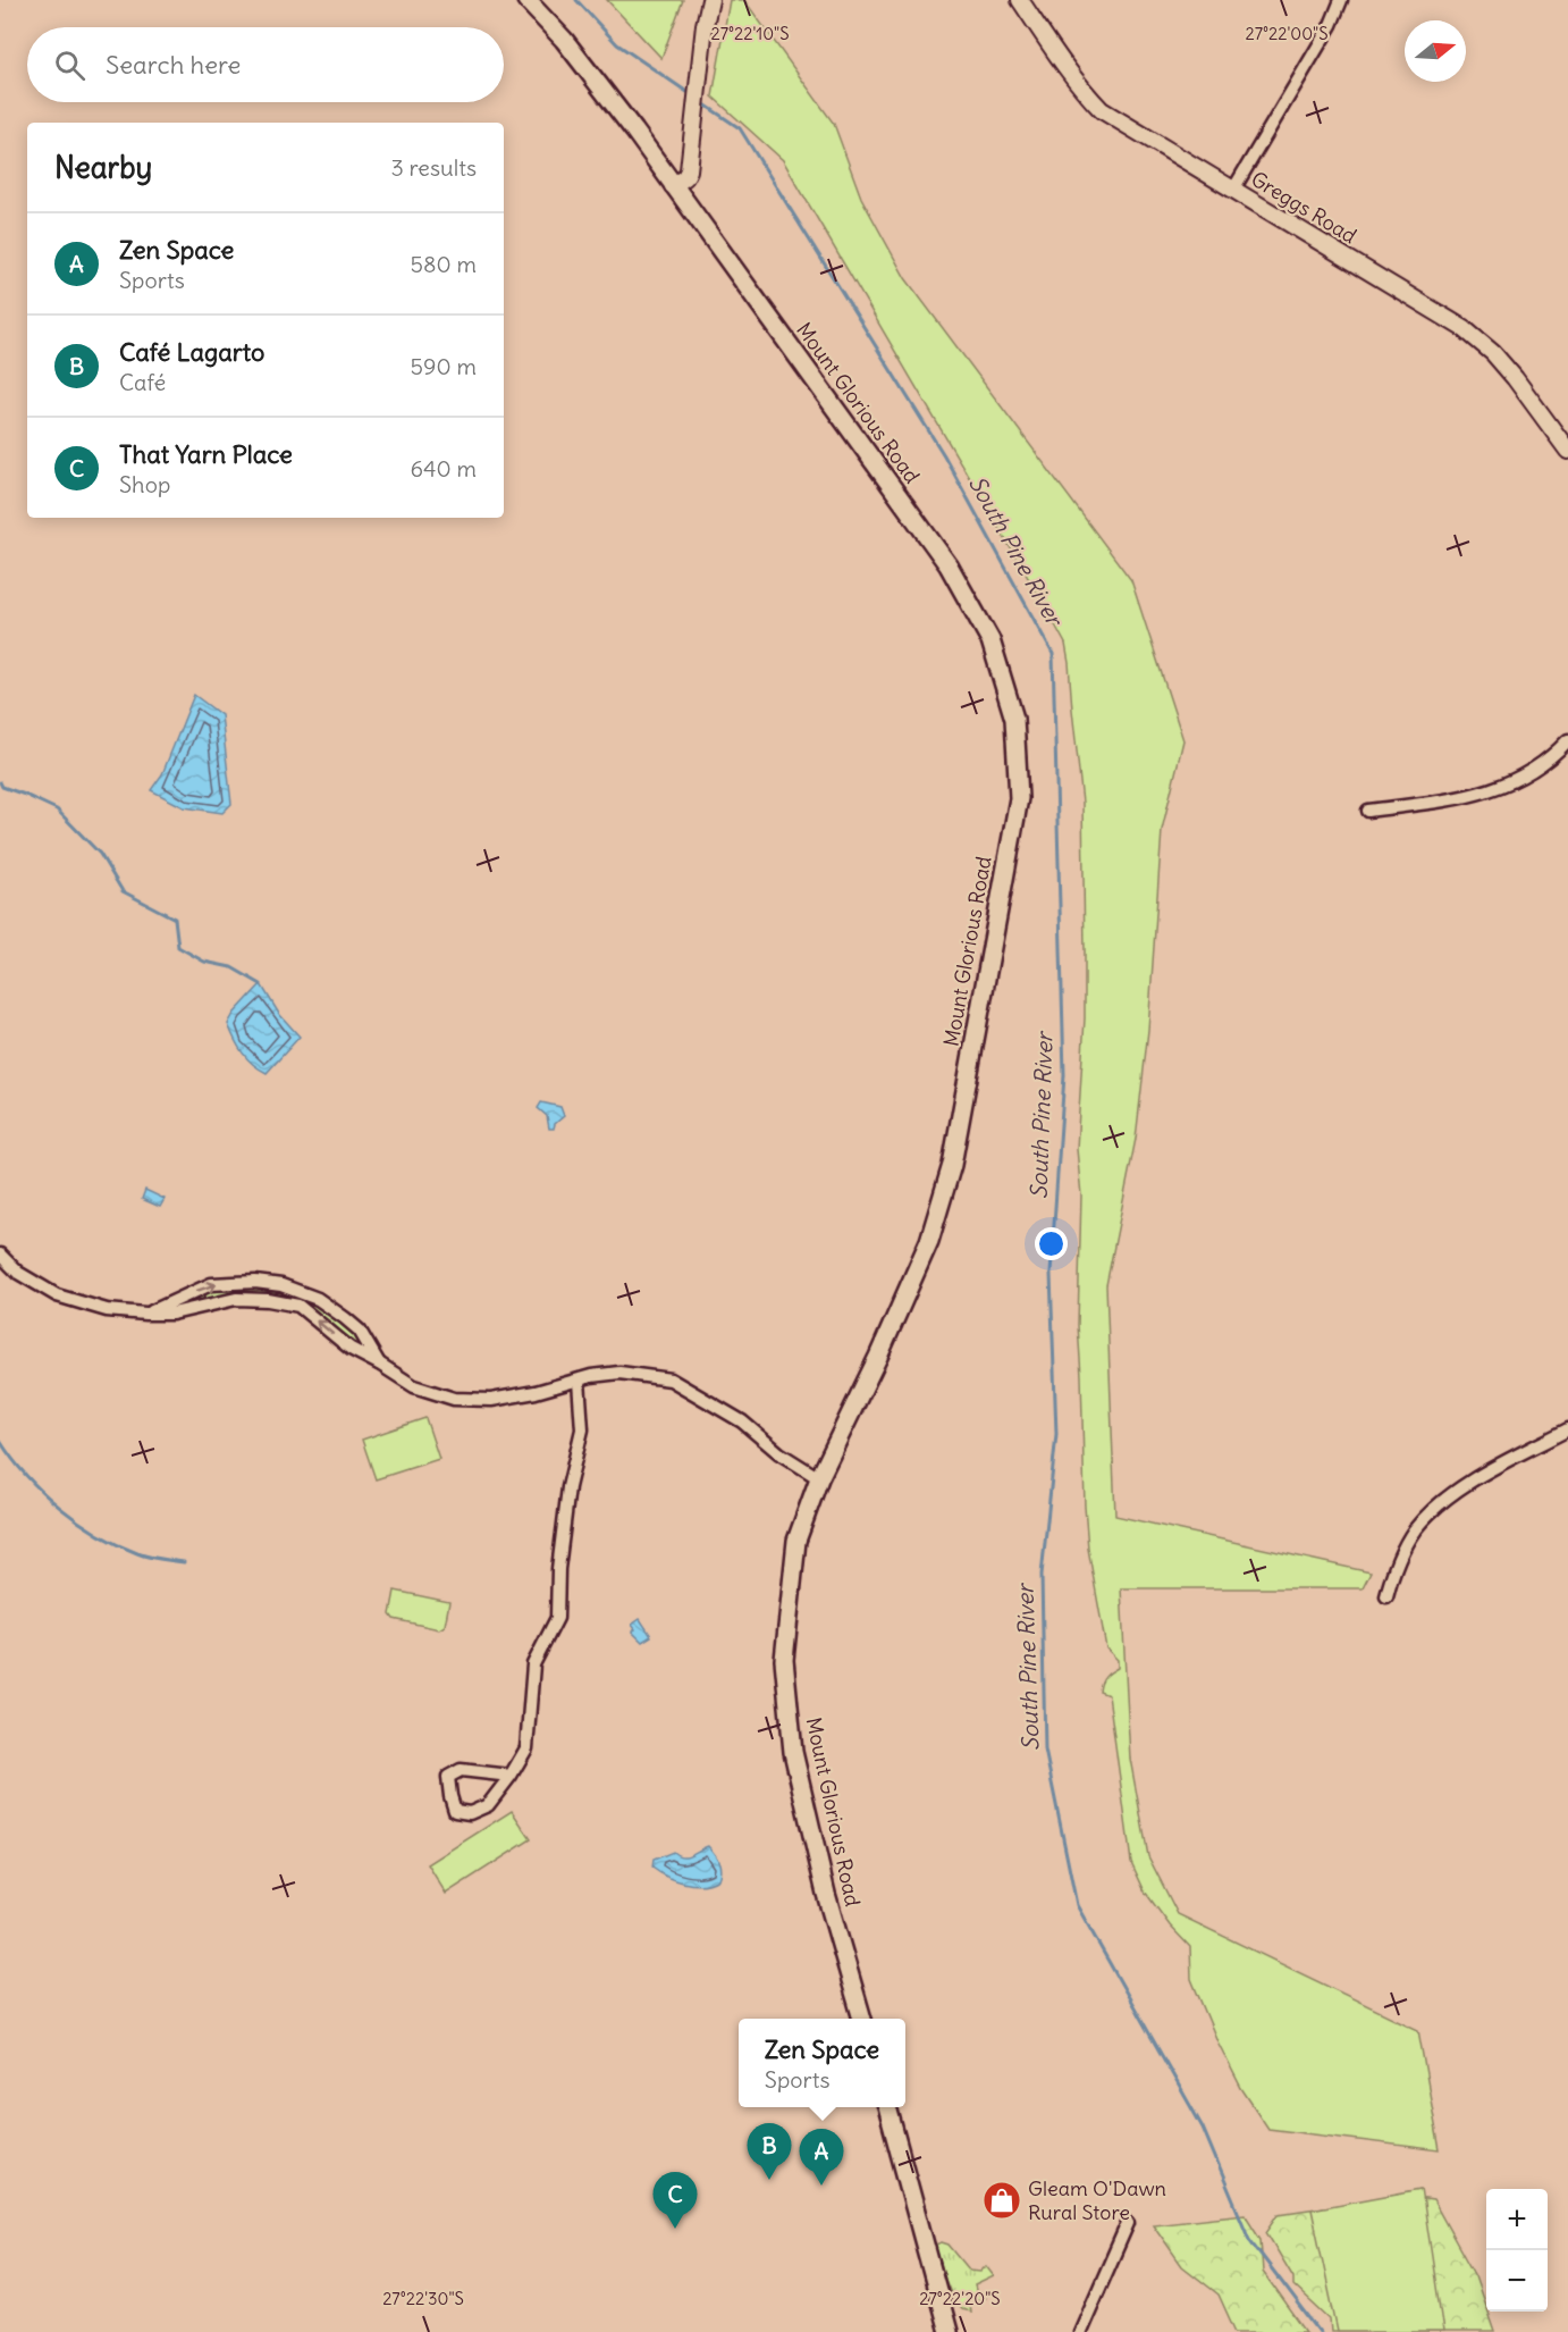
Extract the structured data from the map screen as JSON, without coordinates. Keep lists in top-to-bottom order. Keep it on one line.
{"streets":{"main road":["Mount Glorious Road"],"street":["Greggs Road"]},"water":["South Pine River"],"places":{"shop":["Gleam O'Dawn Rural Store"]},"north":"right","page":{"search":"Search here","heading":["Nearby","3 results"],"list":[{"mark":"A","name":"Zen Space","note":"Sports","value":"580 m"},{"mark":"B","name":"Café Lagarto","note":"Café","value":"590 m"},{"mark":"C","name":"That Yarn Place","note":"Shop","value":"640 m"}],"popup":["Zen Space","Sports"],"pins":["B","A","C"],"map_buttons":["+","−"]},"coordinates":["27°22'10\"S","27°22'00\"S","27°22'30\"S","27°22'20\"S"]}
